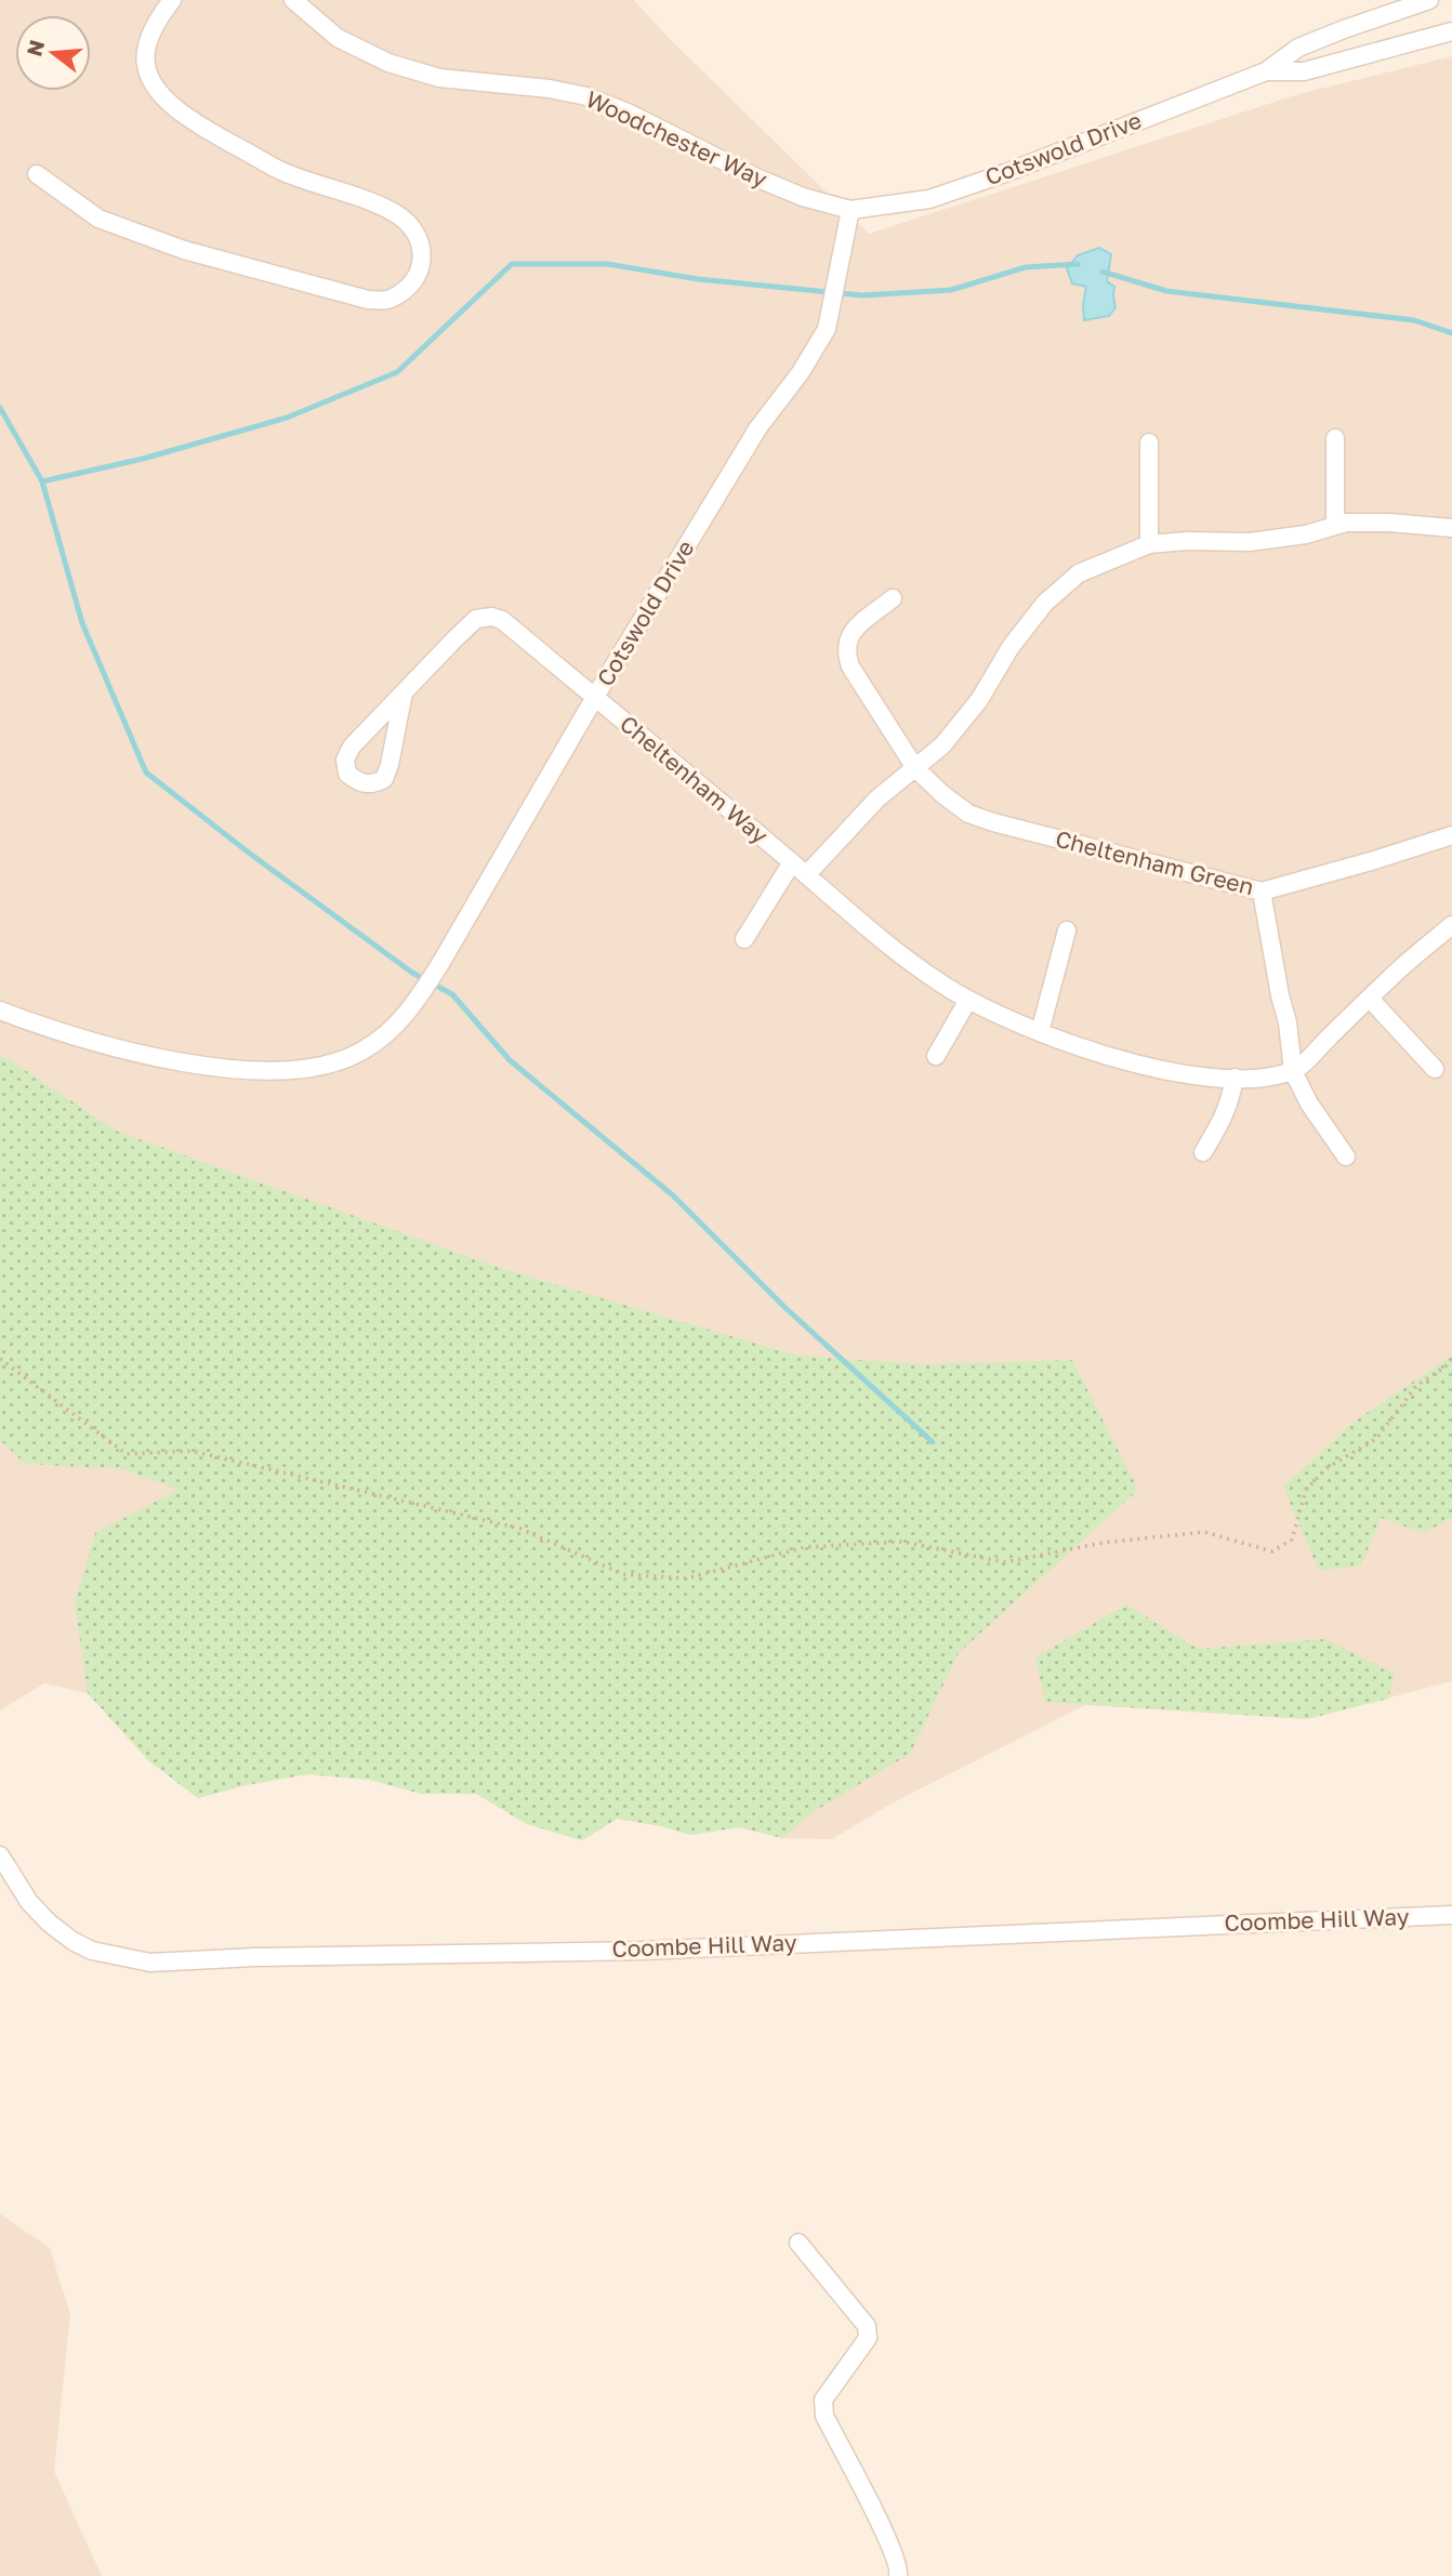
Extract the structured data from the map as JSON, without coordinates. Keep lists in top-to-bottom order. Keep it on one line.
{"streets":{"street":["Woodchester Way","Cotswold Drive","Cheltenham Way","Cheltenham Green","Coombe Hill Way"]},"crossings":[["Woodchester Way","Cotswold Drive"],["Cotswold Drive","Cheltenham Way"]],"north":"left"}
